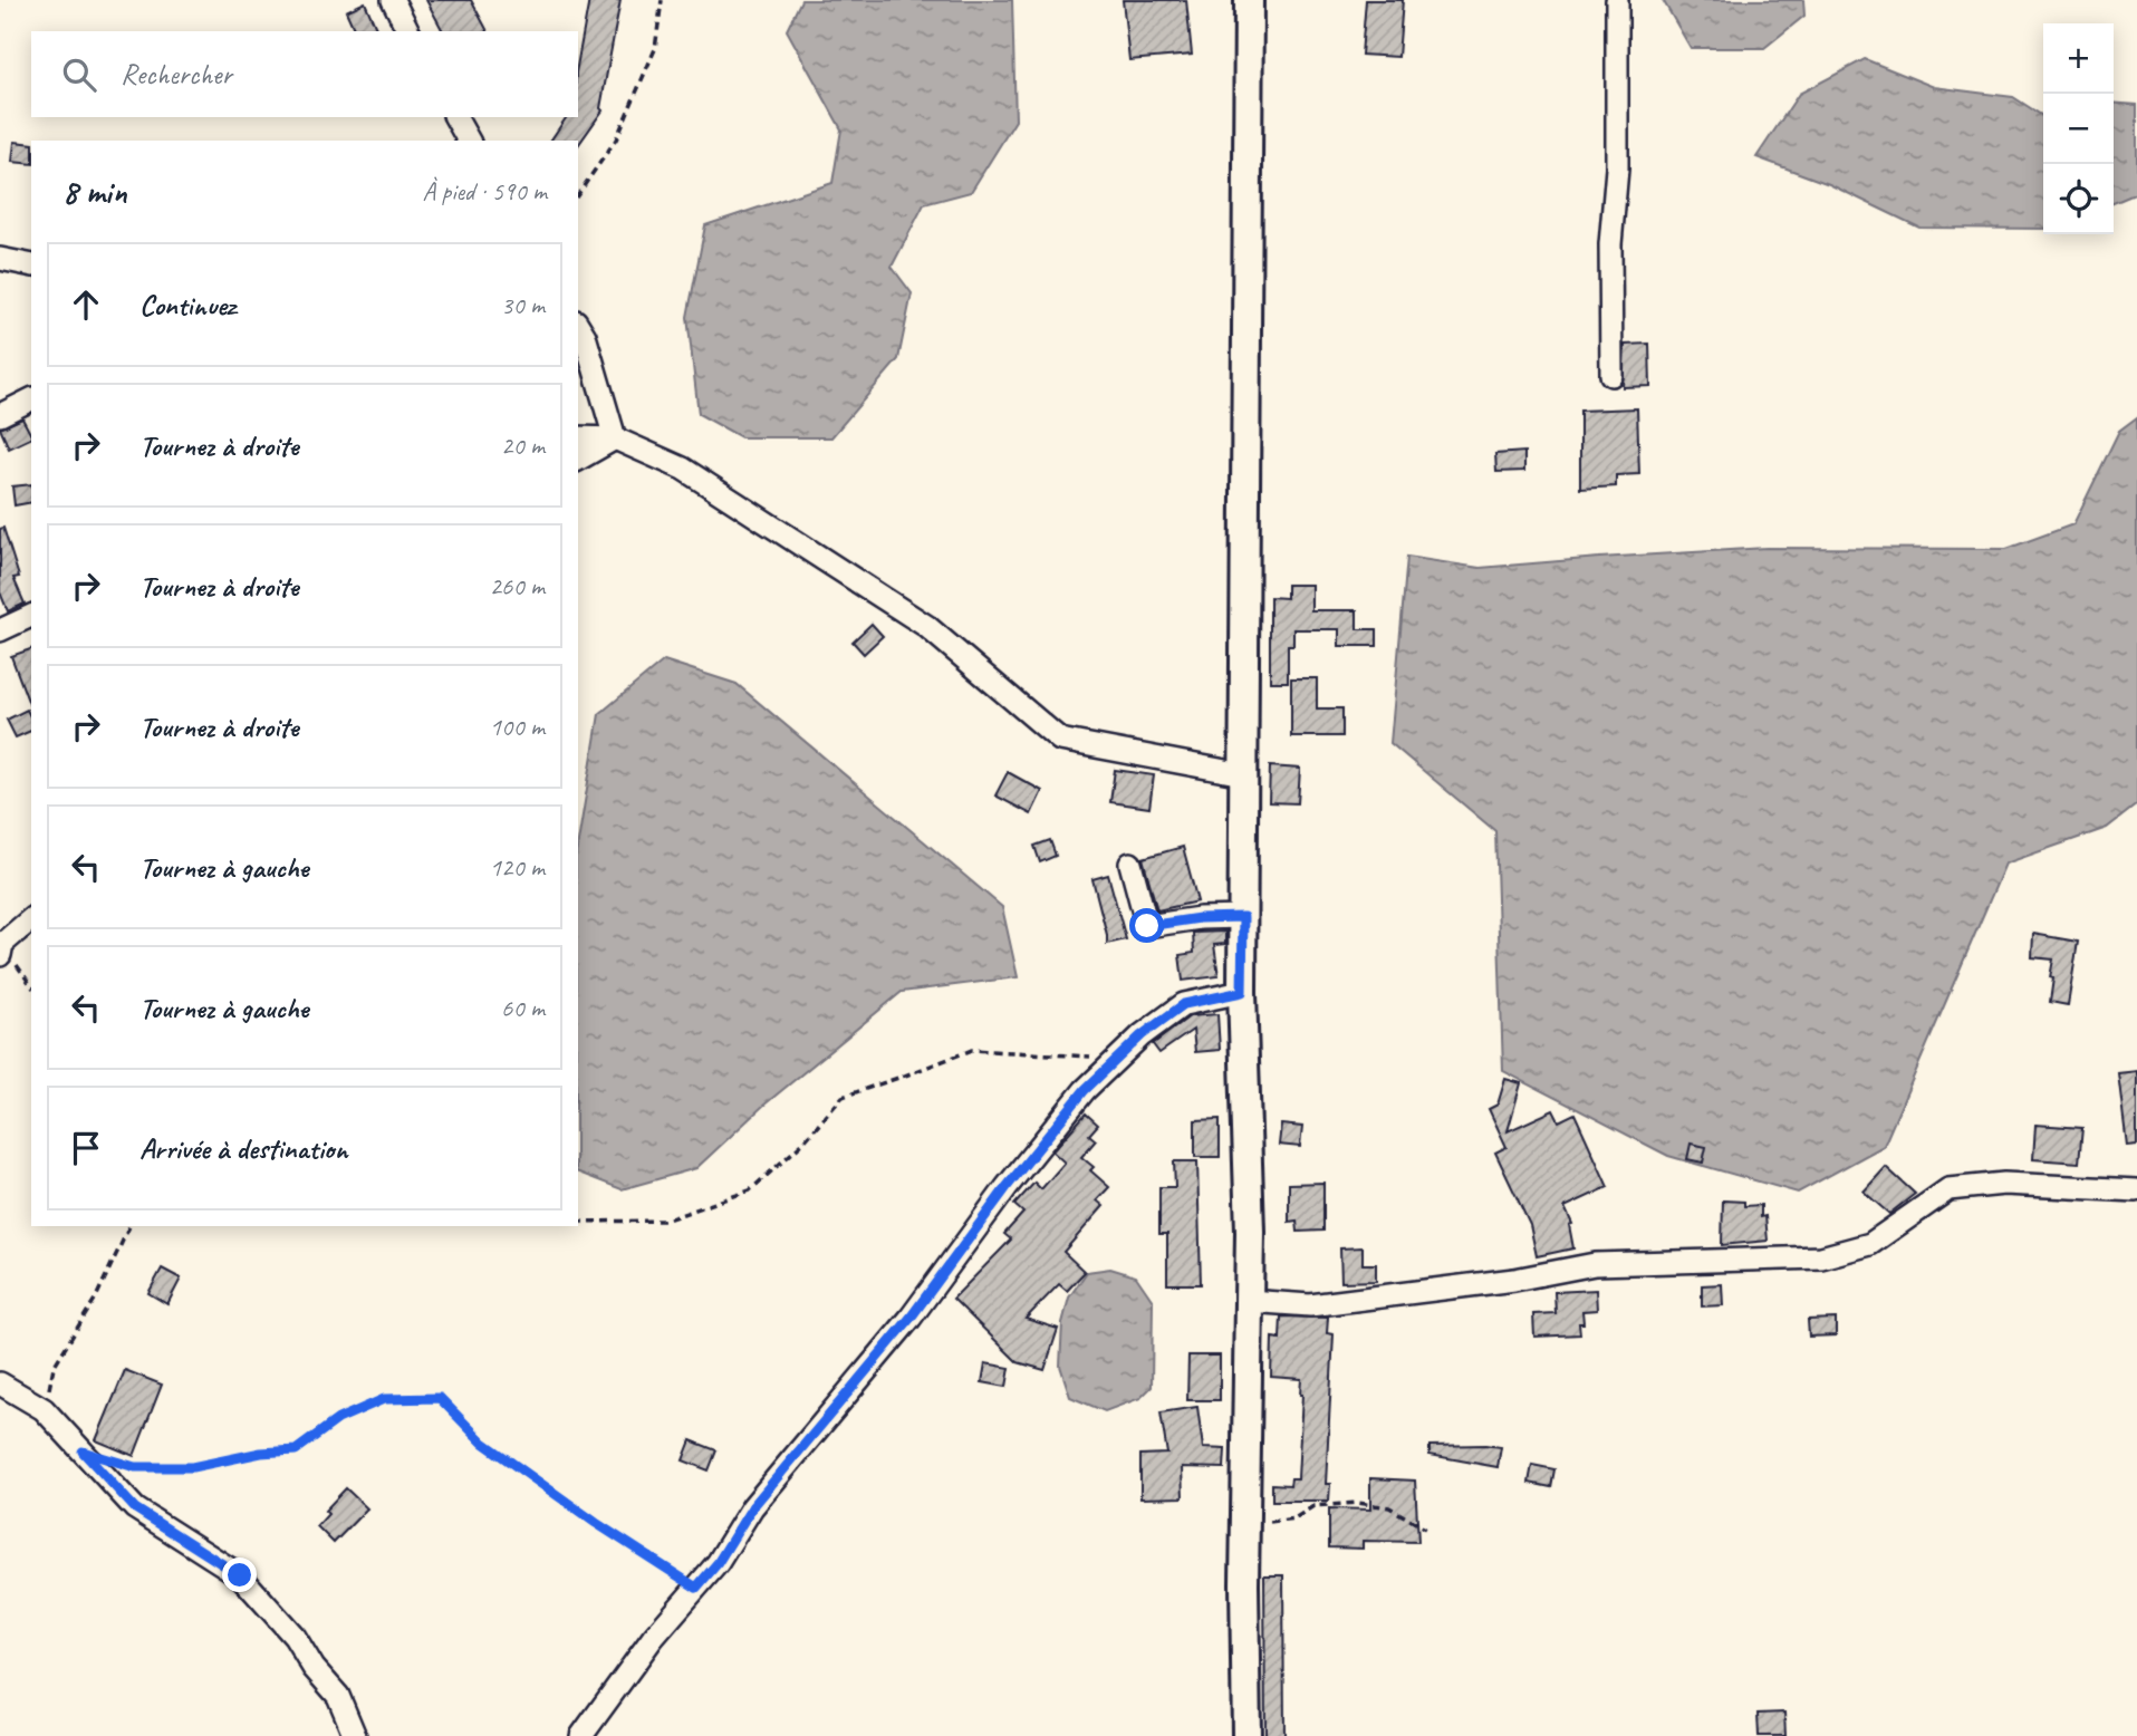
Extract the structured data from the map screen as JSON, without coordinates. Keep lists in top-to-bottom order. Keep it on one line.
{"page":{"map_buttons":["+","−"],"search":"Rechercher","heading":["8 min","À pied · 590 m"],"list":[["Continuez","30 m"],["Tournez à droite","20 m"],["Tournez à droite","260 m"],["Tournez à droite","100 m"],["Tournez à gauche","120 m"],["Tournez à gauche","60 m"],"Arrivée à destination"]}}
